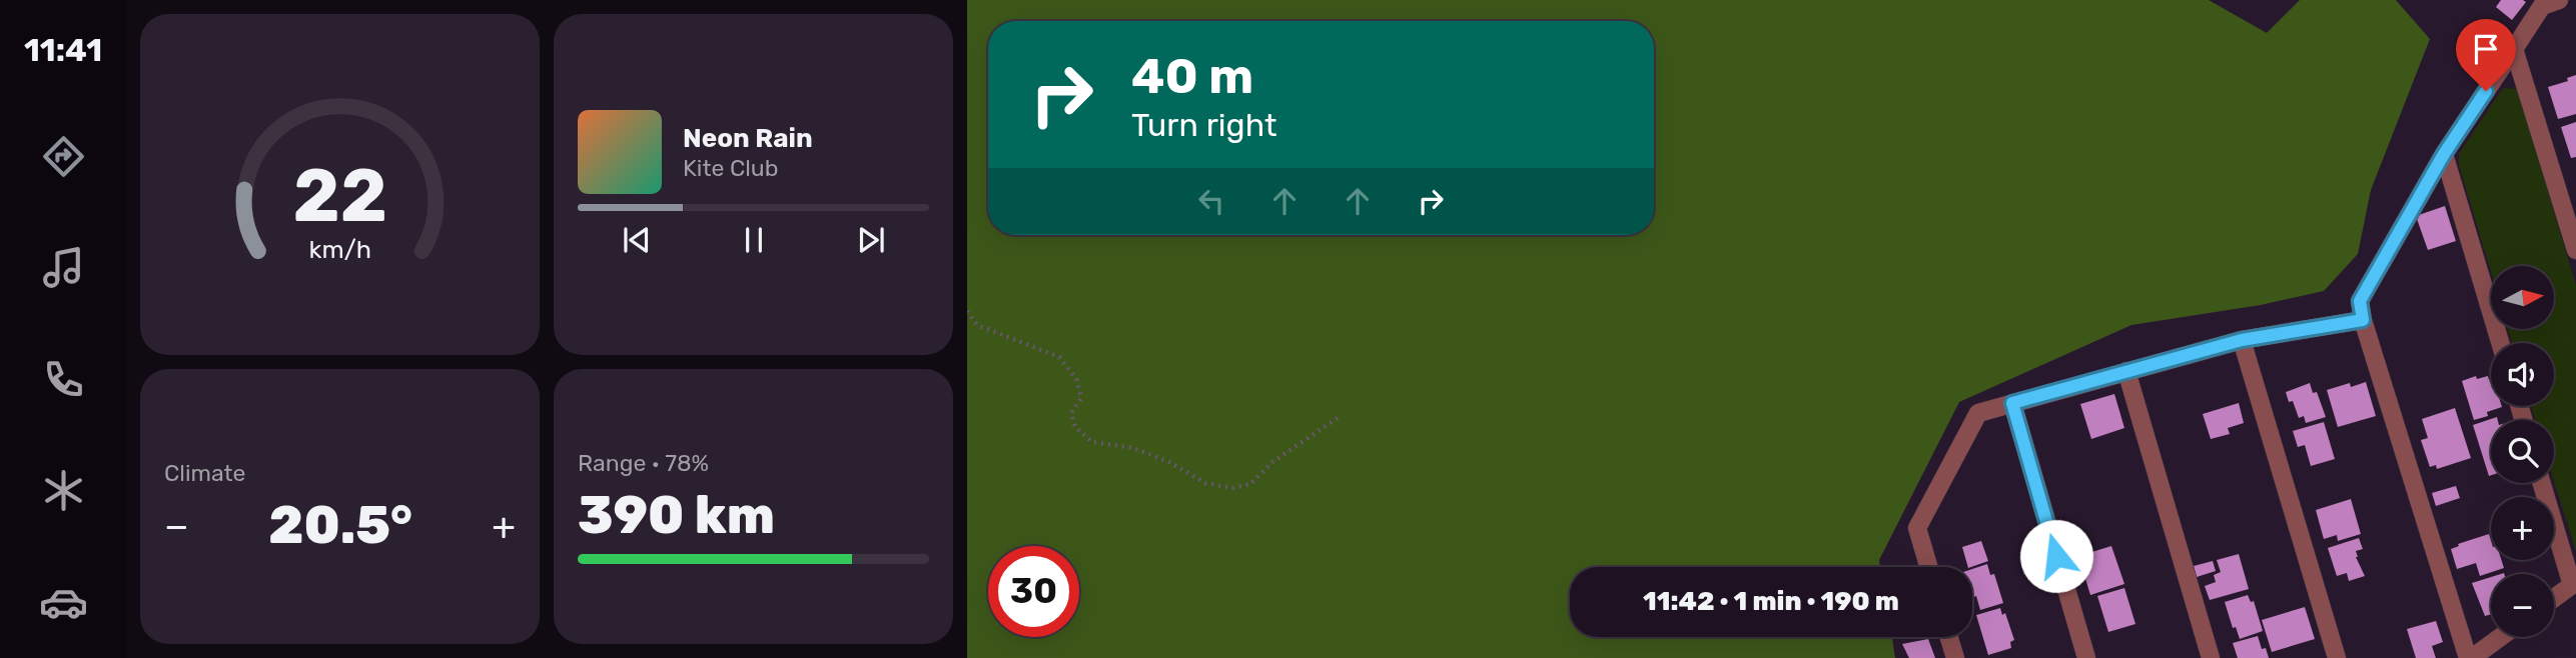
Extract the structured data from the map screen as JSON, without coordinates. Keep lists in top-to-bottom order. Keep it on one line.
{"north":"right","page":{"tabs":"11:41","turn":["40 m","Turn right"],"song":["Neon Rain","Kite Club"],"map_buttons":["+","−"],"tile":["Climate",["Range · 78%","390 km"]],"heat":["−","20.5°","+"],"limit":"30","trip":"11:42 · 1 min · 190 m","gauge":["22","km/h"]}}
